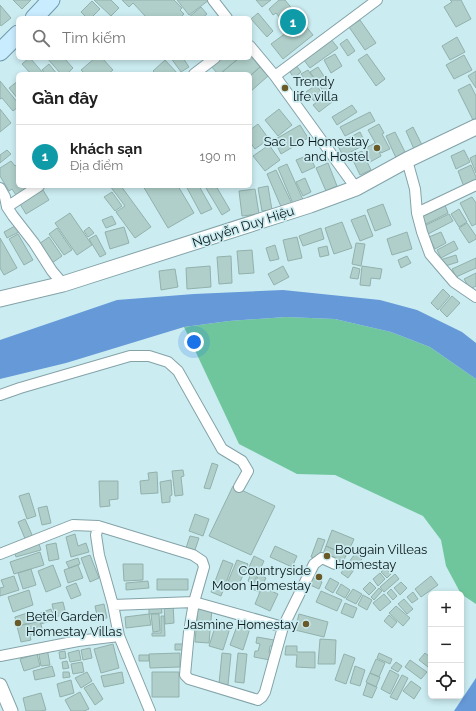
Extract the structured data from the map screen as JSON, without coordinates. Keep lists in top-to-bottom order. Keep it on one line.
{"streets":{"main road":["Nguyễn Duy Hiệu"]},"places":["Trendy life villa","Sac Lo Homestay and Hostel","Bougain Villeas Homestay","Countryside Moon Homestay","Betel Garden Homestay Villas","Jasmine Homestay"],"page":{"pins":"1","search":"Tìm kiếm","heading":"Gần đây","list":[{"mark":"1","name":"khách sạn","note":"Địa điểm","value":"190 m"}],"map_buttons":["+","−"]}}
